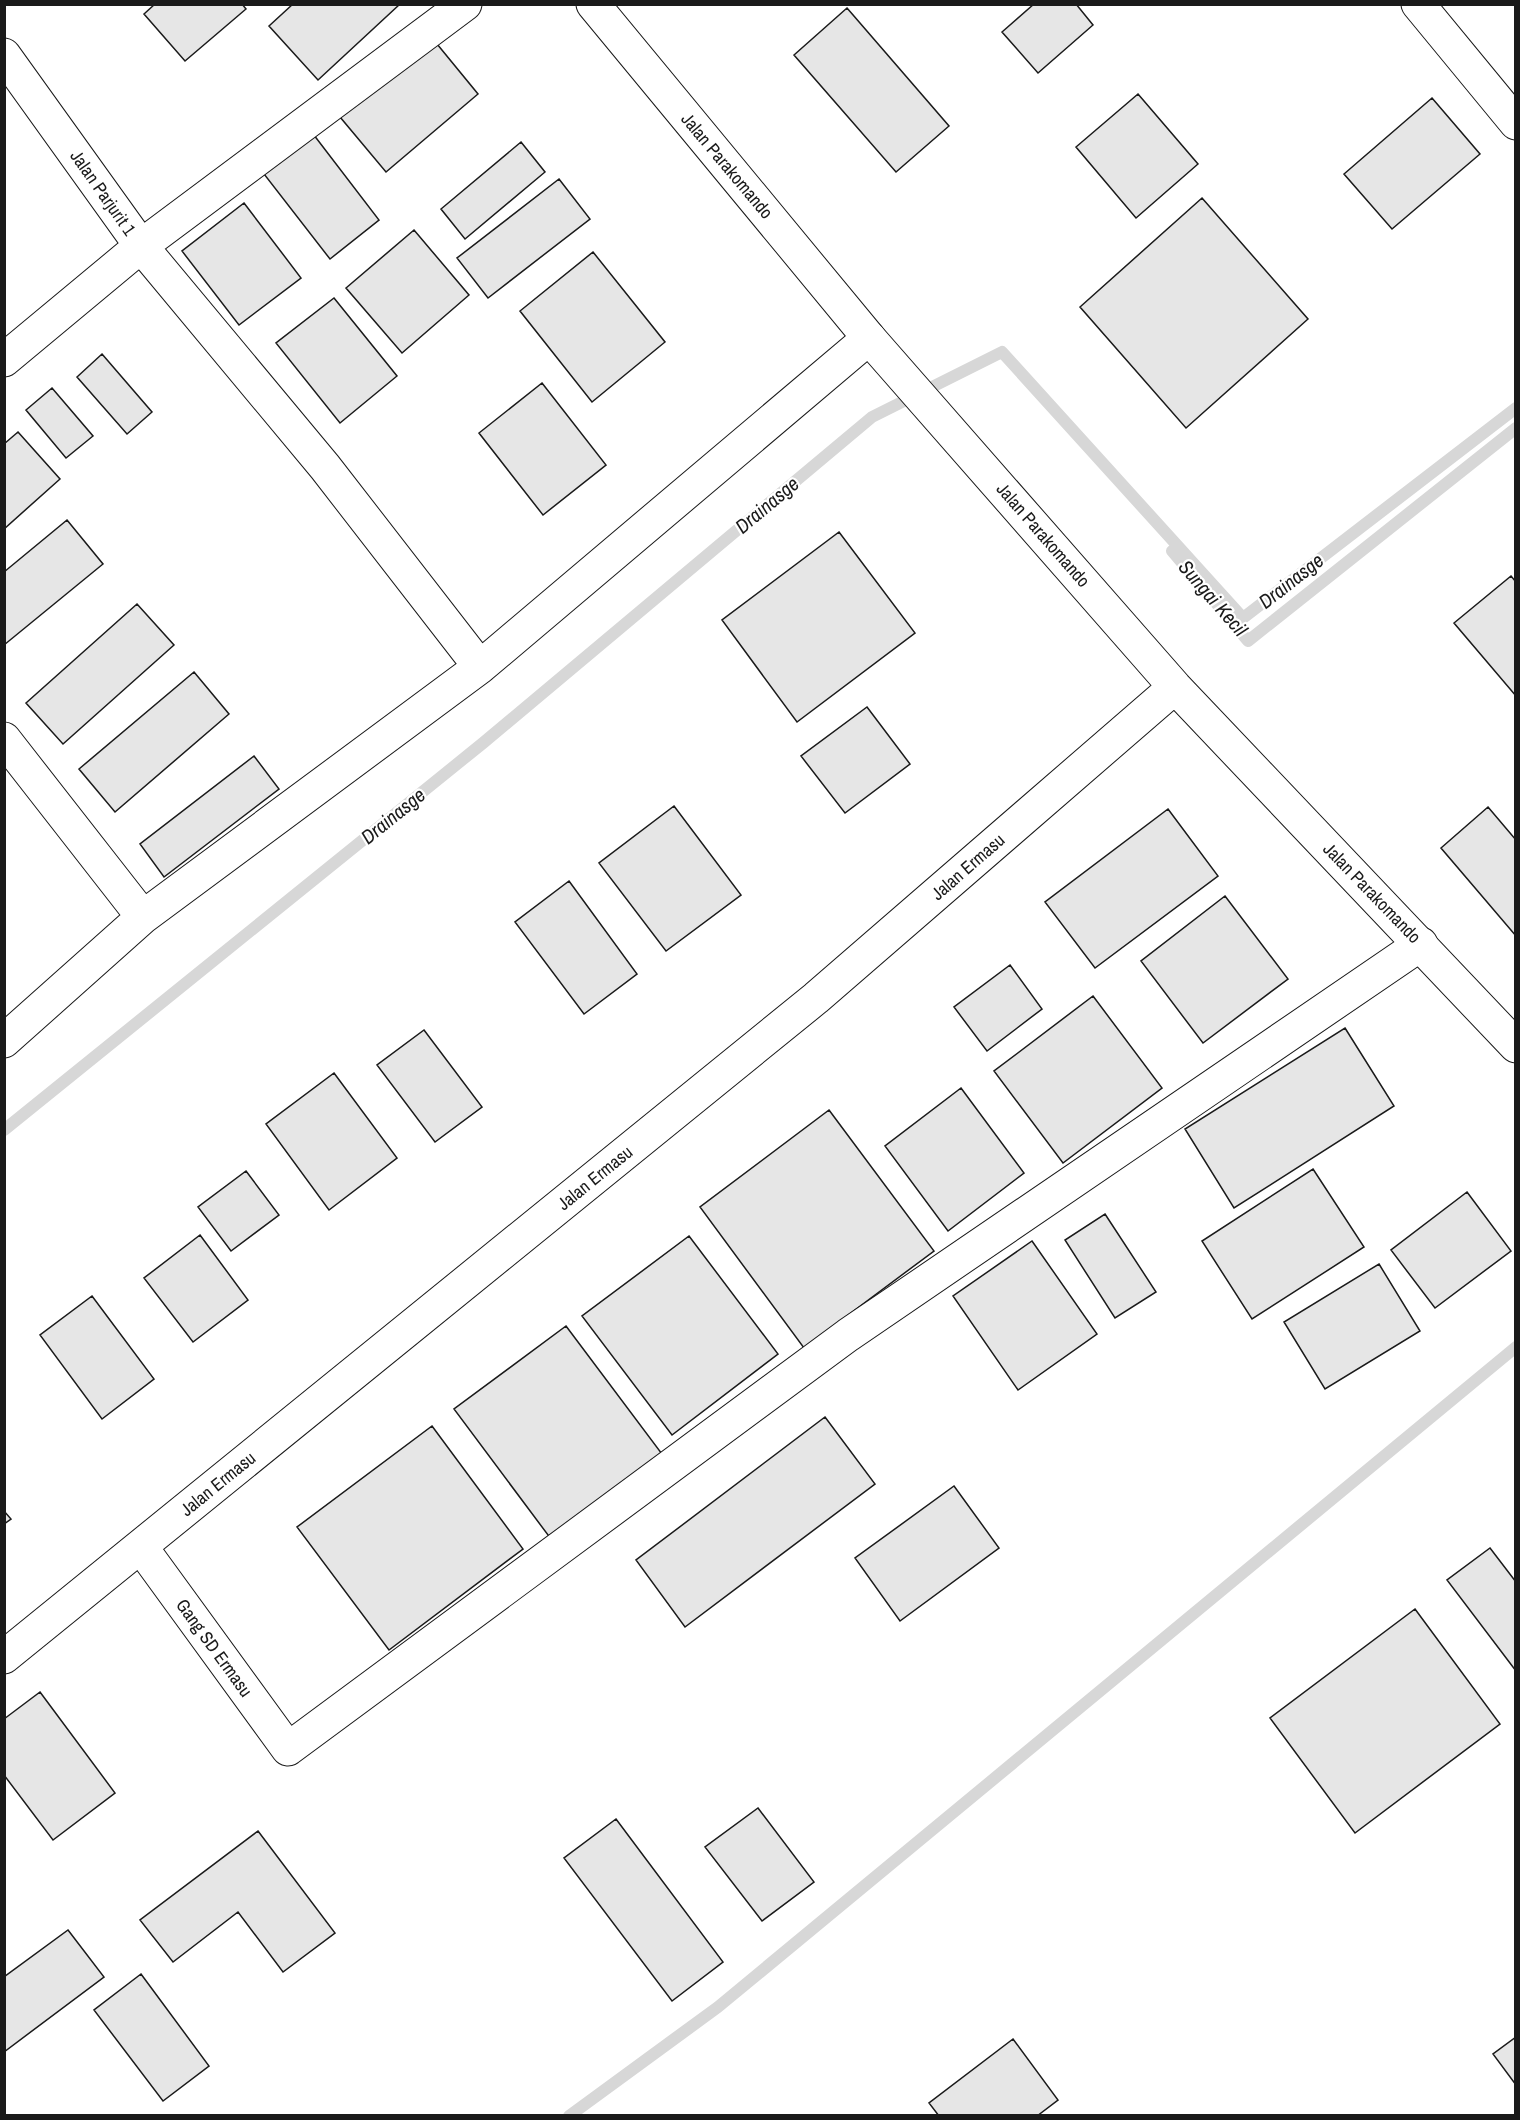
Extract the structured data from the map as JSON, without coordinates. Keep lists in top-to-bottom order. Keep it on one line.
{"streets":{"street":["Jalan Parakomando","Jalan Parjurit 1","Jalan Ermasu","Gang SD Ermasu"]},"crossings":[["Jalan Parakomando","Jalan Ermasu"],["Jalan Parakomando","Gang SD Ermasu"],["Jalan Ermasu","Gang SD Ermasu"]],"water":["Drainasge","Sungai Kecil"]}
